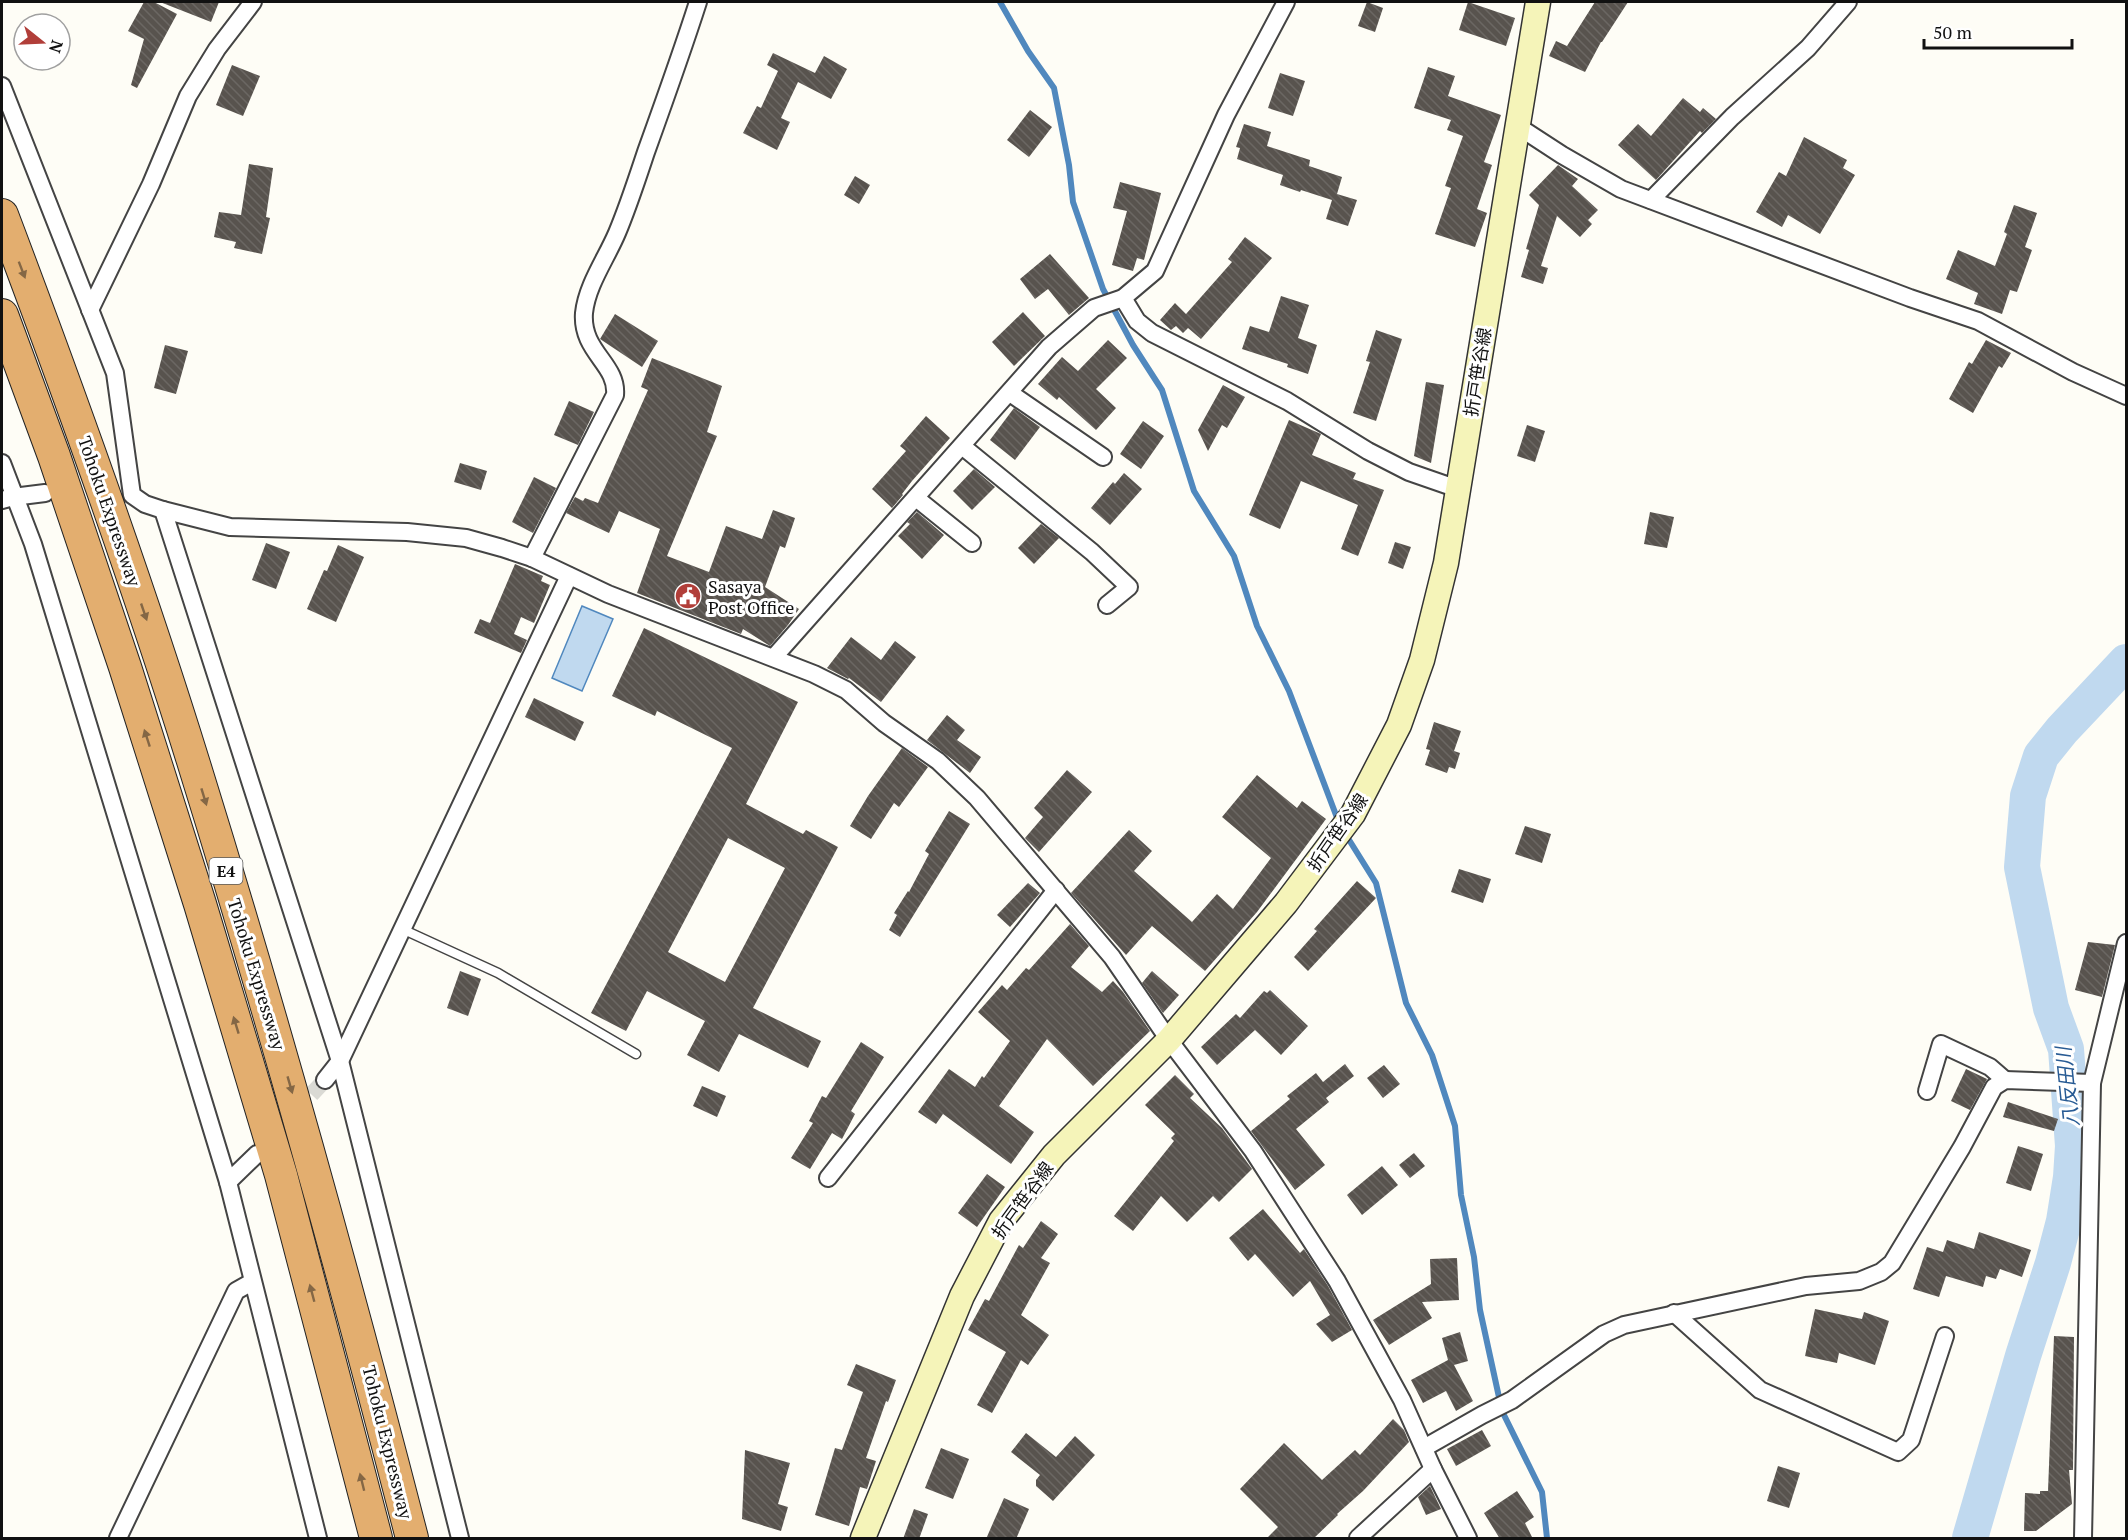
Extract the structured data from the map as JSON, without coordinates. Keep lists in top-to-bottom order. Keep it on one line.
{"streets":{"highway":["Tohoku Expressway","E4"],"main road":["折戸笹谷線"]},"water":["八反田川"],"places":{"public building":["Sasaya Post Office"]},"scale_bar":"50 m","north":"right"}
